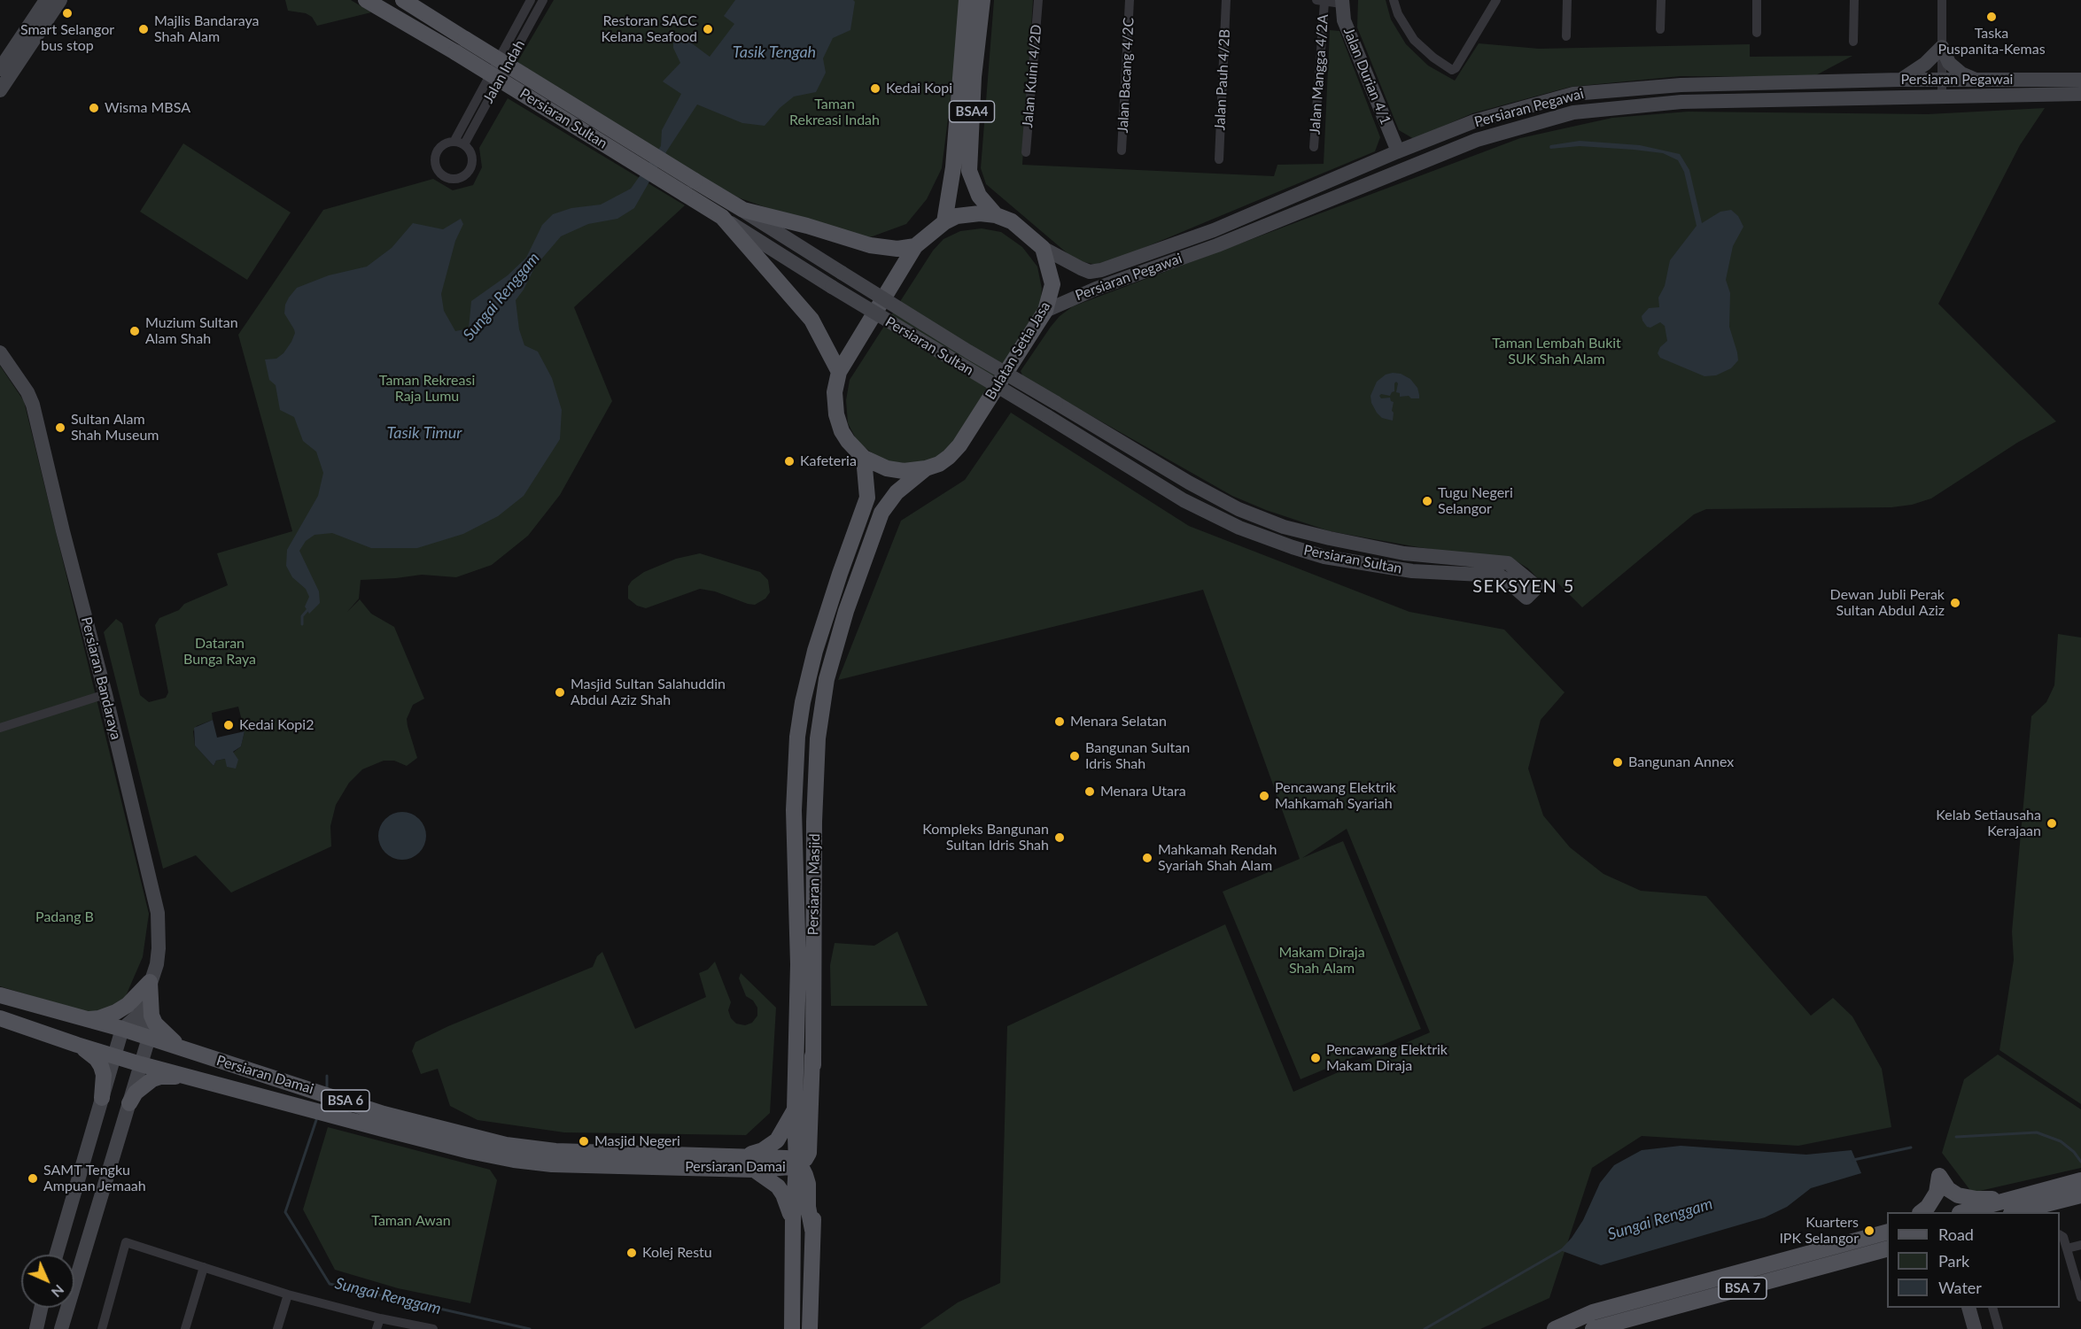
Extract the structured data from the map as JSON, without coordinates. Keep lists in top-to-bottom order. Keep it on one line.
{"streets":{"main road":["Jalan Durian 4/1","Persiaran Pegawai","BSA4","Persiaran Sultan","Bulatan Setia Jasa","Persiaran Bandaraya","Persiaran Masjid","Persiaran Damai","BSA 6","BSA 7"],"street":["Jalan Indah","Jalan Mangga 4/2A","Jalan Bacang 4/2C","Jalan Kuini 4/2D","Jalan Pauh 4/2B"]},"crossings":[["Jalan Durian 4/1","Persiaran Pegawai"],["Persiaran Pegawai","Bulatan Setia Jasa"],["BSA4","Bulatan Setia Jasa"],["Bulatan Setia Jasa","Persiaran Masjid"],["Persiaran Masjid","Persiaran Damai"]],"districts":["SEKSYEN 5"],"water":["Tasik Tengah","Sungai Renggam","Tasik Timur"],"parks":["Taman Rekreasi Indah","Taman Lembah Bukit SUK Shah Alam","Taman Rekreasi Raja Lumu","Dataran Bunga Raya","Padang B","Makam Diraja Shah Alam","Taman Awan"],"places":["Smart Selangor bus stop","Taska Puspanita-Kemas","Majlis Bandaraya Shah Alam","Restoran SACC Kelana Seafood","Kedai Kopi","Wisma MBSA","Muzium Sultan Alam Shah","Sultan Alam Shah Museum","Kafeteria","Tugu Negeri Selangor","Dewan Jubli Perak Sultan Abdul Aziz","Masjid Sultan Salahuddin Abdul Aziz Shah","Menara Selatan","Kedai Kopi2","Bangunan Sultan Idris Shah","Bangunan Annex","Menara Utara","Pencawang Elektrik Mahkamah Syariah","Kelab Setiausaha Kerajaan","Kompleks Bangunan Sultan Idris Shah","Mahkamah Rendah Syariah Shah Alam","Pencawang Elektrik Makam Diraja","Masjid Negeri","SAMT Tengku Ampuan Jemaah","Kuarters IPK Selangor","Kolej Restu"],"legend":["Road","Park","Water"],"north":"bottom right"}
